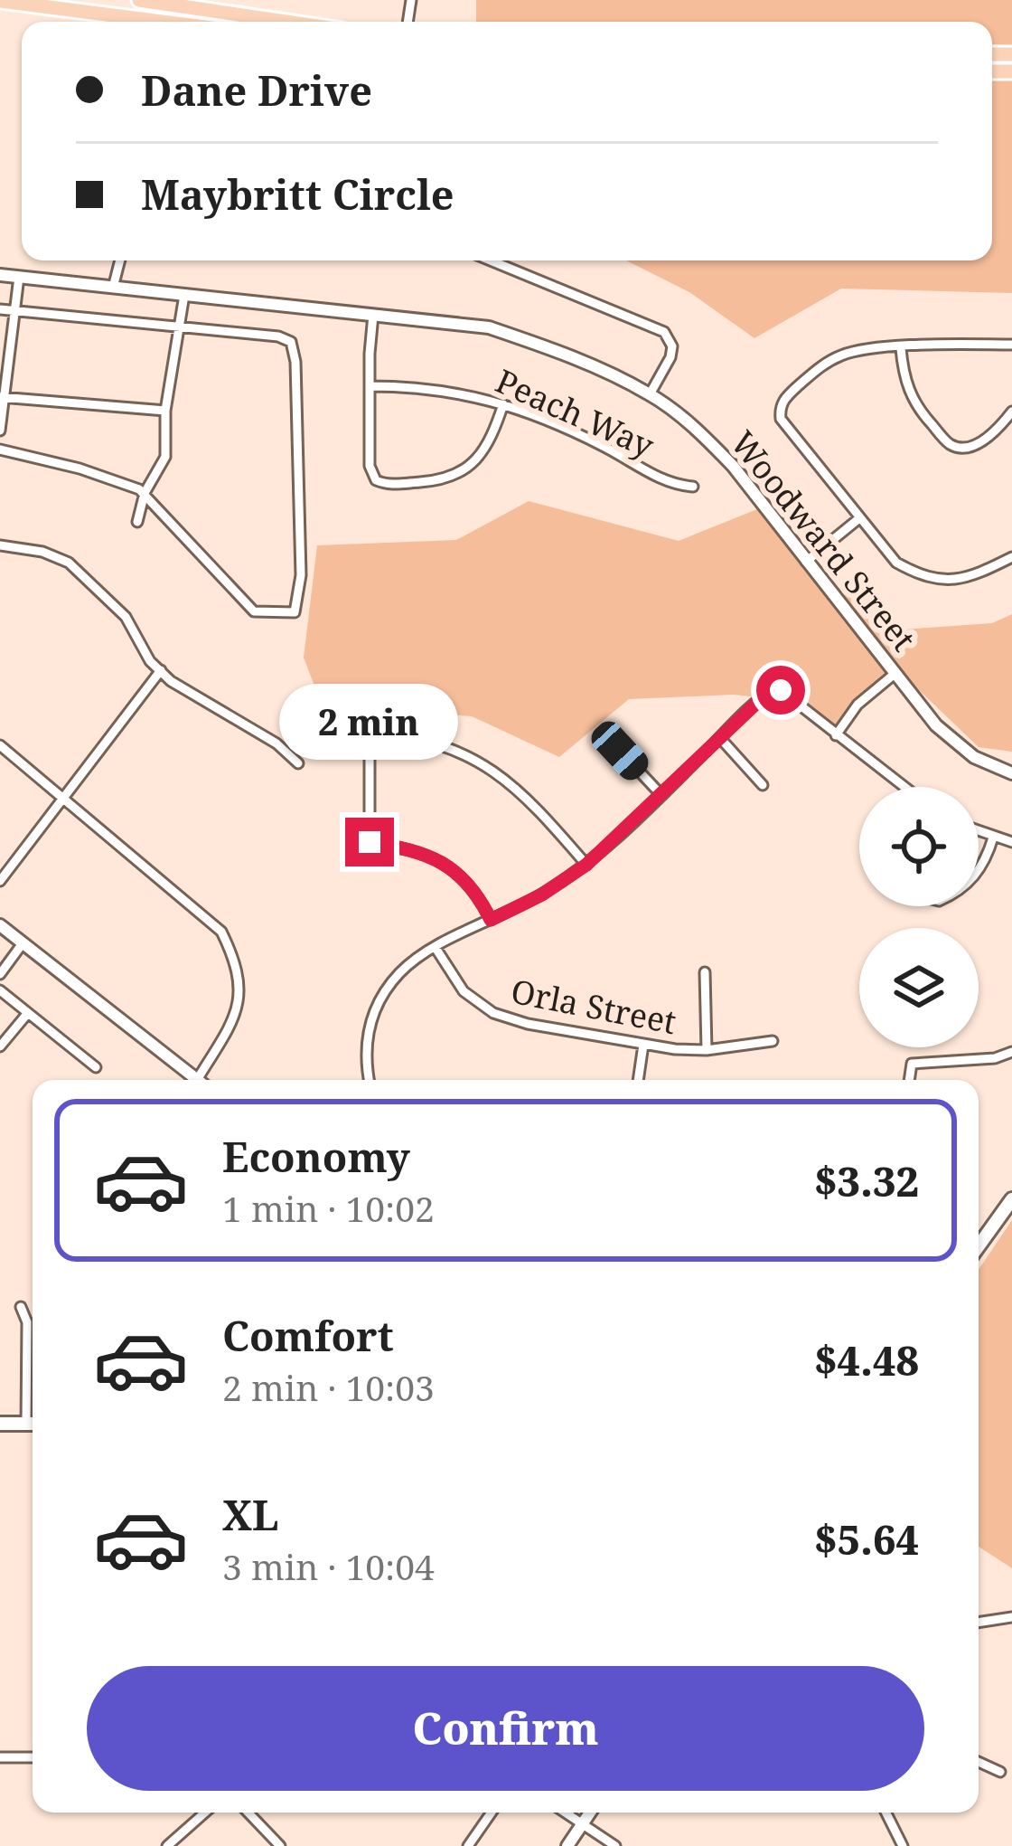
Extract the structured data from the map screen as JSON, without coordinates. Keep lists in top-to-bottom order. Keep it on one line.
{"streets":{"street":["Peach Way","Woodward Street","Orla Street"]},"page":{"banner":["Dane Drive","Maybritt Circle"],"bubble":"2 min","list":[{"name":"Economy","note":"1 min · 10:02","value":"$3.32"},{"name":"Comfort","note":"2 min · 10:03","value":"$4.48"},{"name":"XL","note":"3 min · 10:04","value":"$5.64"}],"buttons":"Confirm"}}
